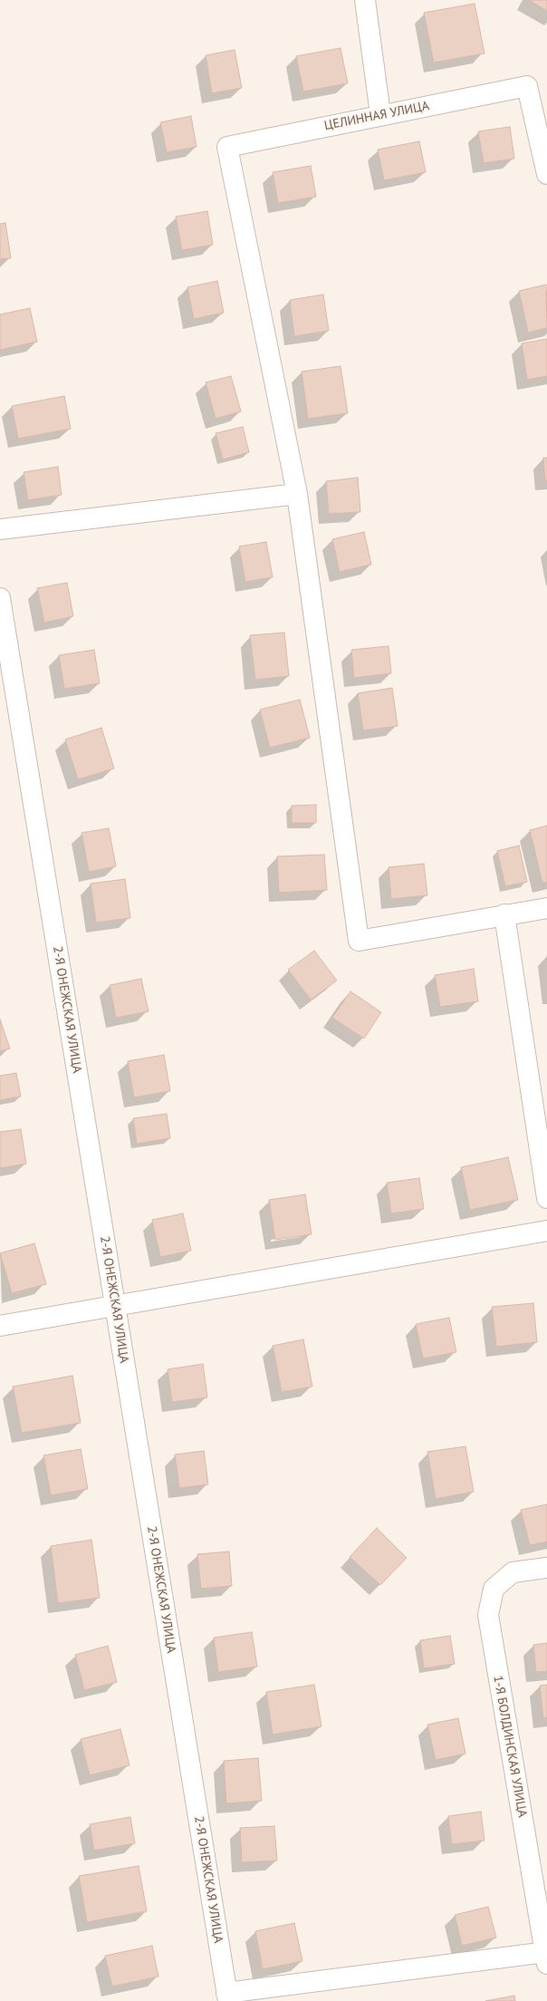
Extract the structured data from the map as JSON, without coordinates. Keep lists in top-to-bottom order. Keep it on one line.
{"streets":{"street":["ЦЕЛИННАЯ УЛИЦА","2-Я ОНЕЖСКАЯ УЛИЦА","1-Я БОЛДИНСКАЯ УЛИЦА"]}}
